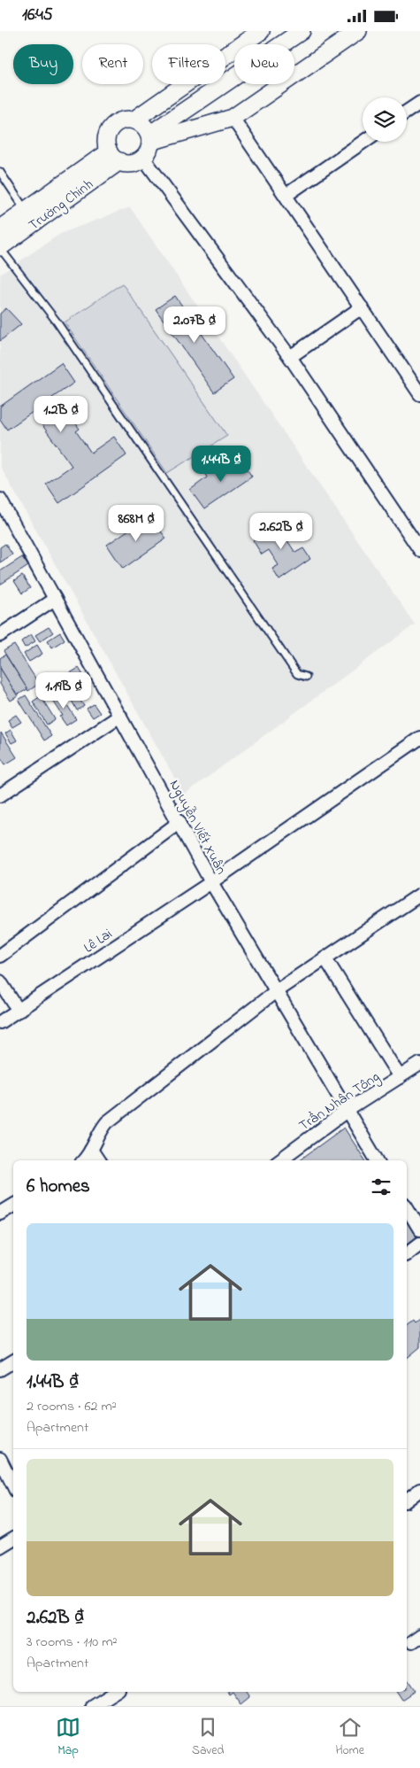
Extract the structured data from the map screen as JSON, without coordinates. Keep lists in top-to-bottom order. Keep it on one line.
{"streets":{"street":["Trường Chinh","Nguyễn Viết Xuân","Lê Lai","Trần Nhân Tông"]},"crossings":[["Nguyễn Viết Xuân","Lê Lai"],["Nguyễn Viết Xuân","Trần Nhân Tông"]],"page":{"status":"16:45","chip":["Buy","Rent","Filters","New"],"price":["2.07B ₫","1.2B ₫","1.44B ₫","868M ₫","2.62B ₫","1.19B ₫"],"heading":"6 homes","list":[{"name":"1.44B ₫","note":"2 rooms · 62 m² · Apartment"},{"name":"2.62B ₫","note":"3 rooms · 110 m² · Apartment"}],"tabs":["Map","Saved","Home"]}}
